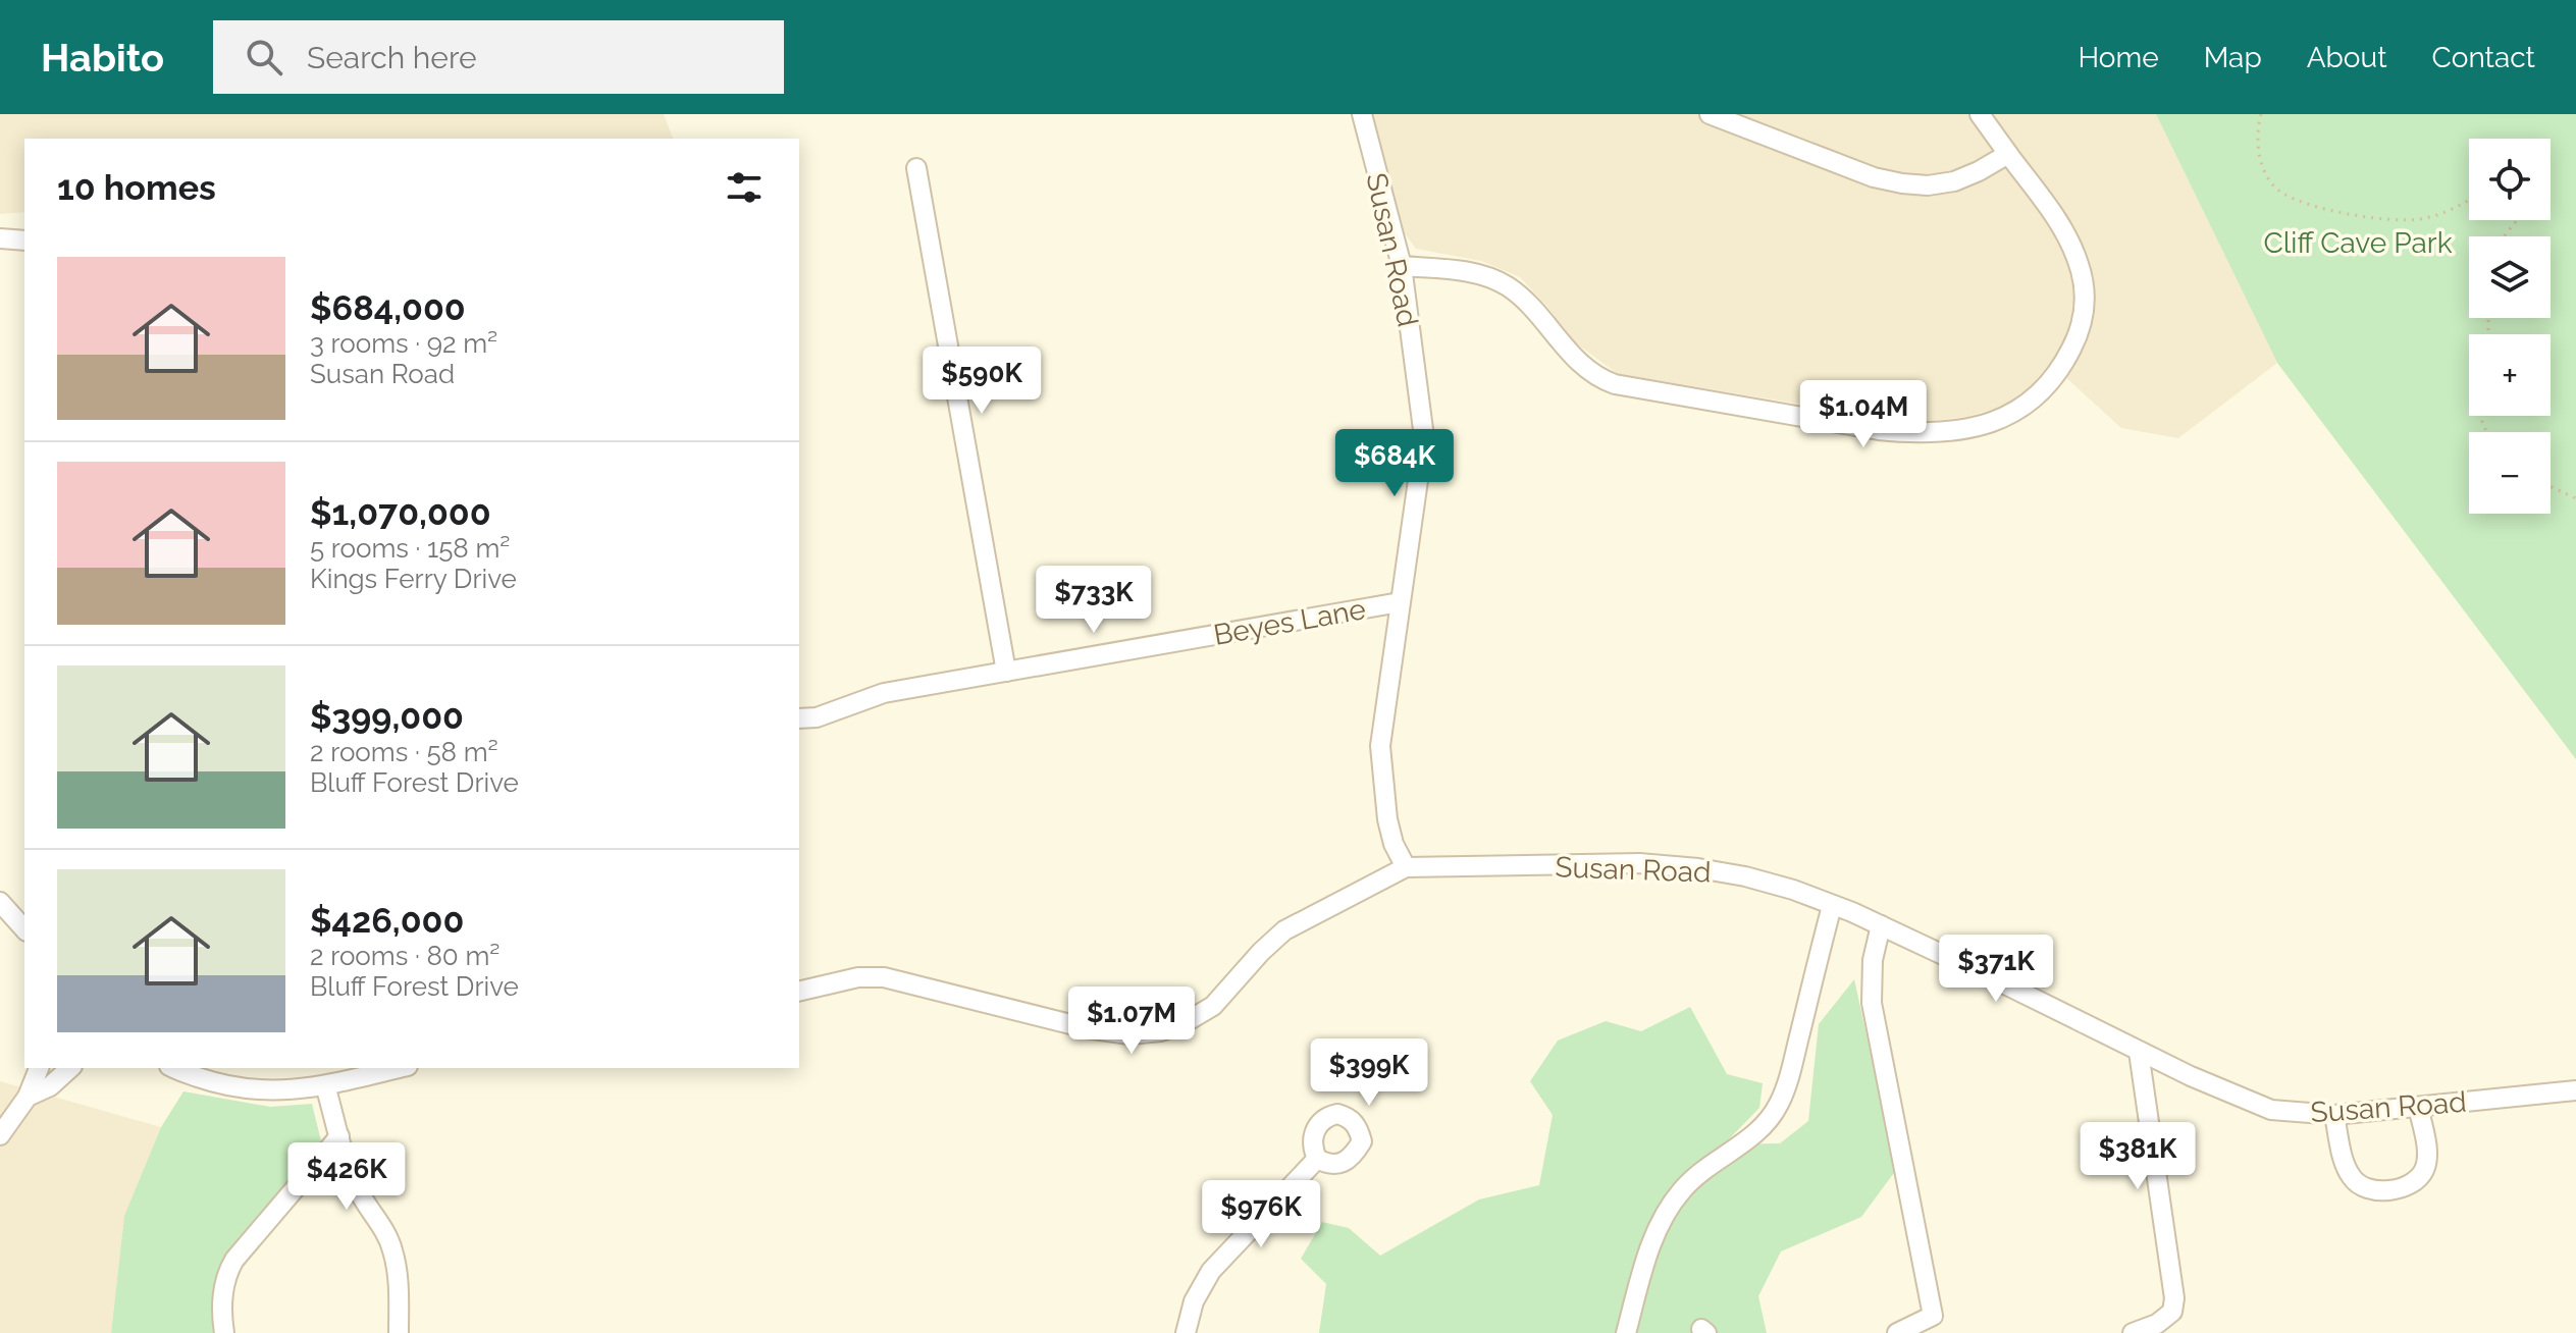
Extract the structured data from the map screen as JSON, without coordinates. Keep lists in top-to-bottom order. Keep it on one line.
{"streets":{"street":["Susan Road","Beyes Lane"]},"crossings":[["Susan Road","Beyes Lane"]],"parks":["Cliff Cave Park"],"page":{"header":"Habito","search":"Search here","nav":["Home","Map","About","Contact"],"map_buttons":["+","−"],"heading":"10 homes","list":[{"name":"$684,000","note":"3 rooms · 92 m² · Susan Road"},{"name":"$1,070,000","note":"5 rooms · 158 m² · Kings Ferry Drive"},{"name":"$399,000","note":"2 rooms · 58 m² · Bluff Forest Drive"},{"name":"$426,000","note":"2 rooms · 80 m² · Bluff Forest Drive"}],"price":["$590K","$1.04M","$684K","$733K","$371K","$1.07M","$399K","$381K","$426K","$976K"]}}
